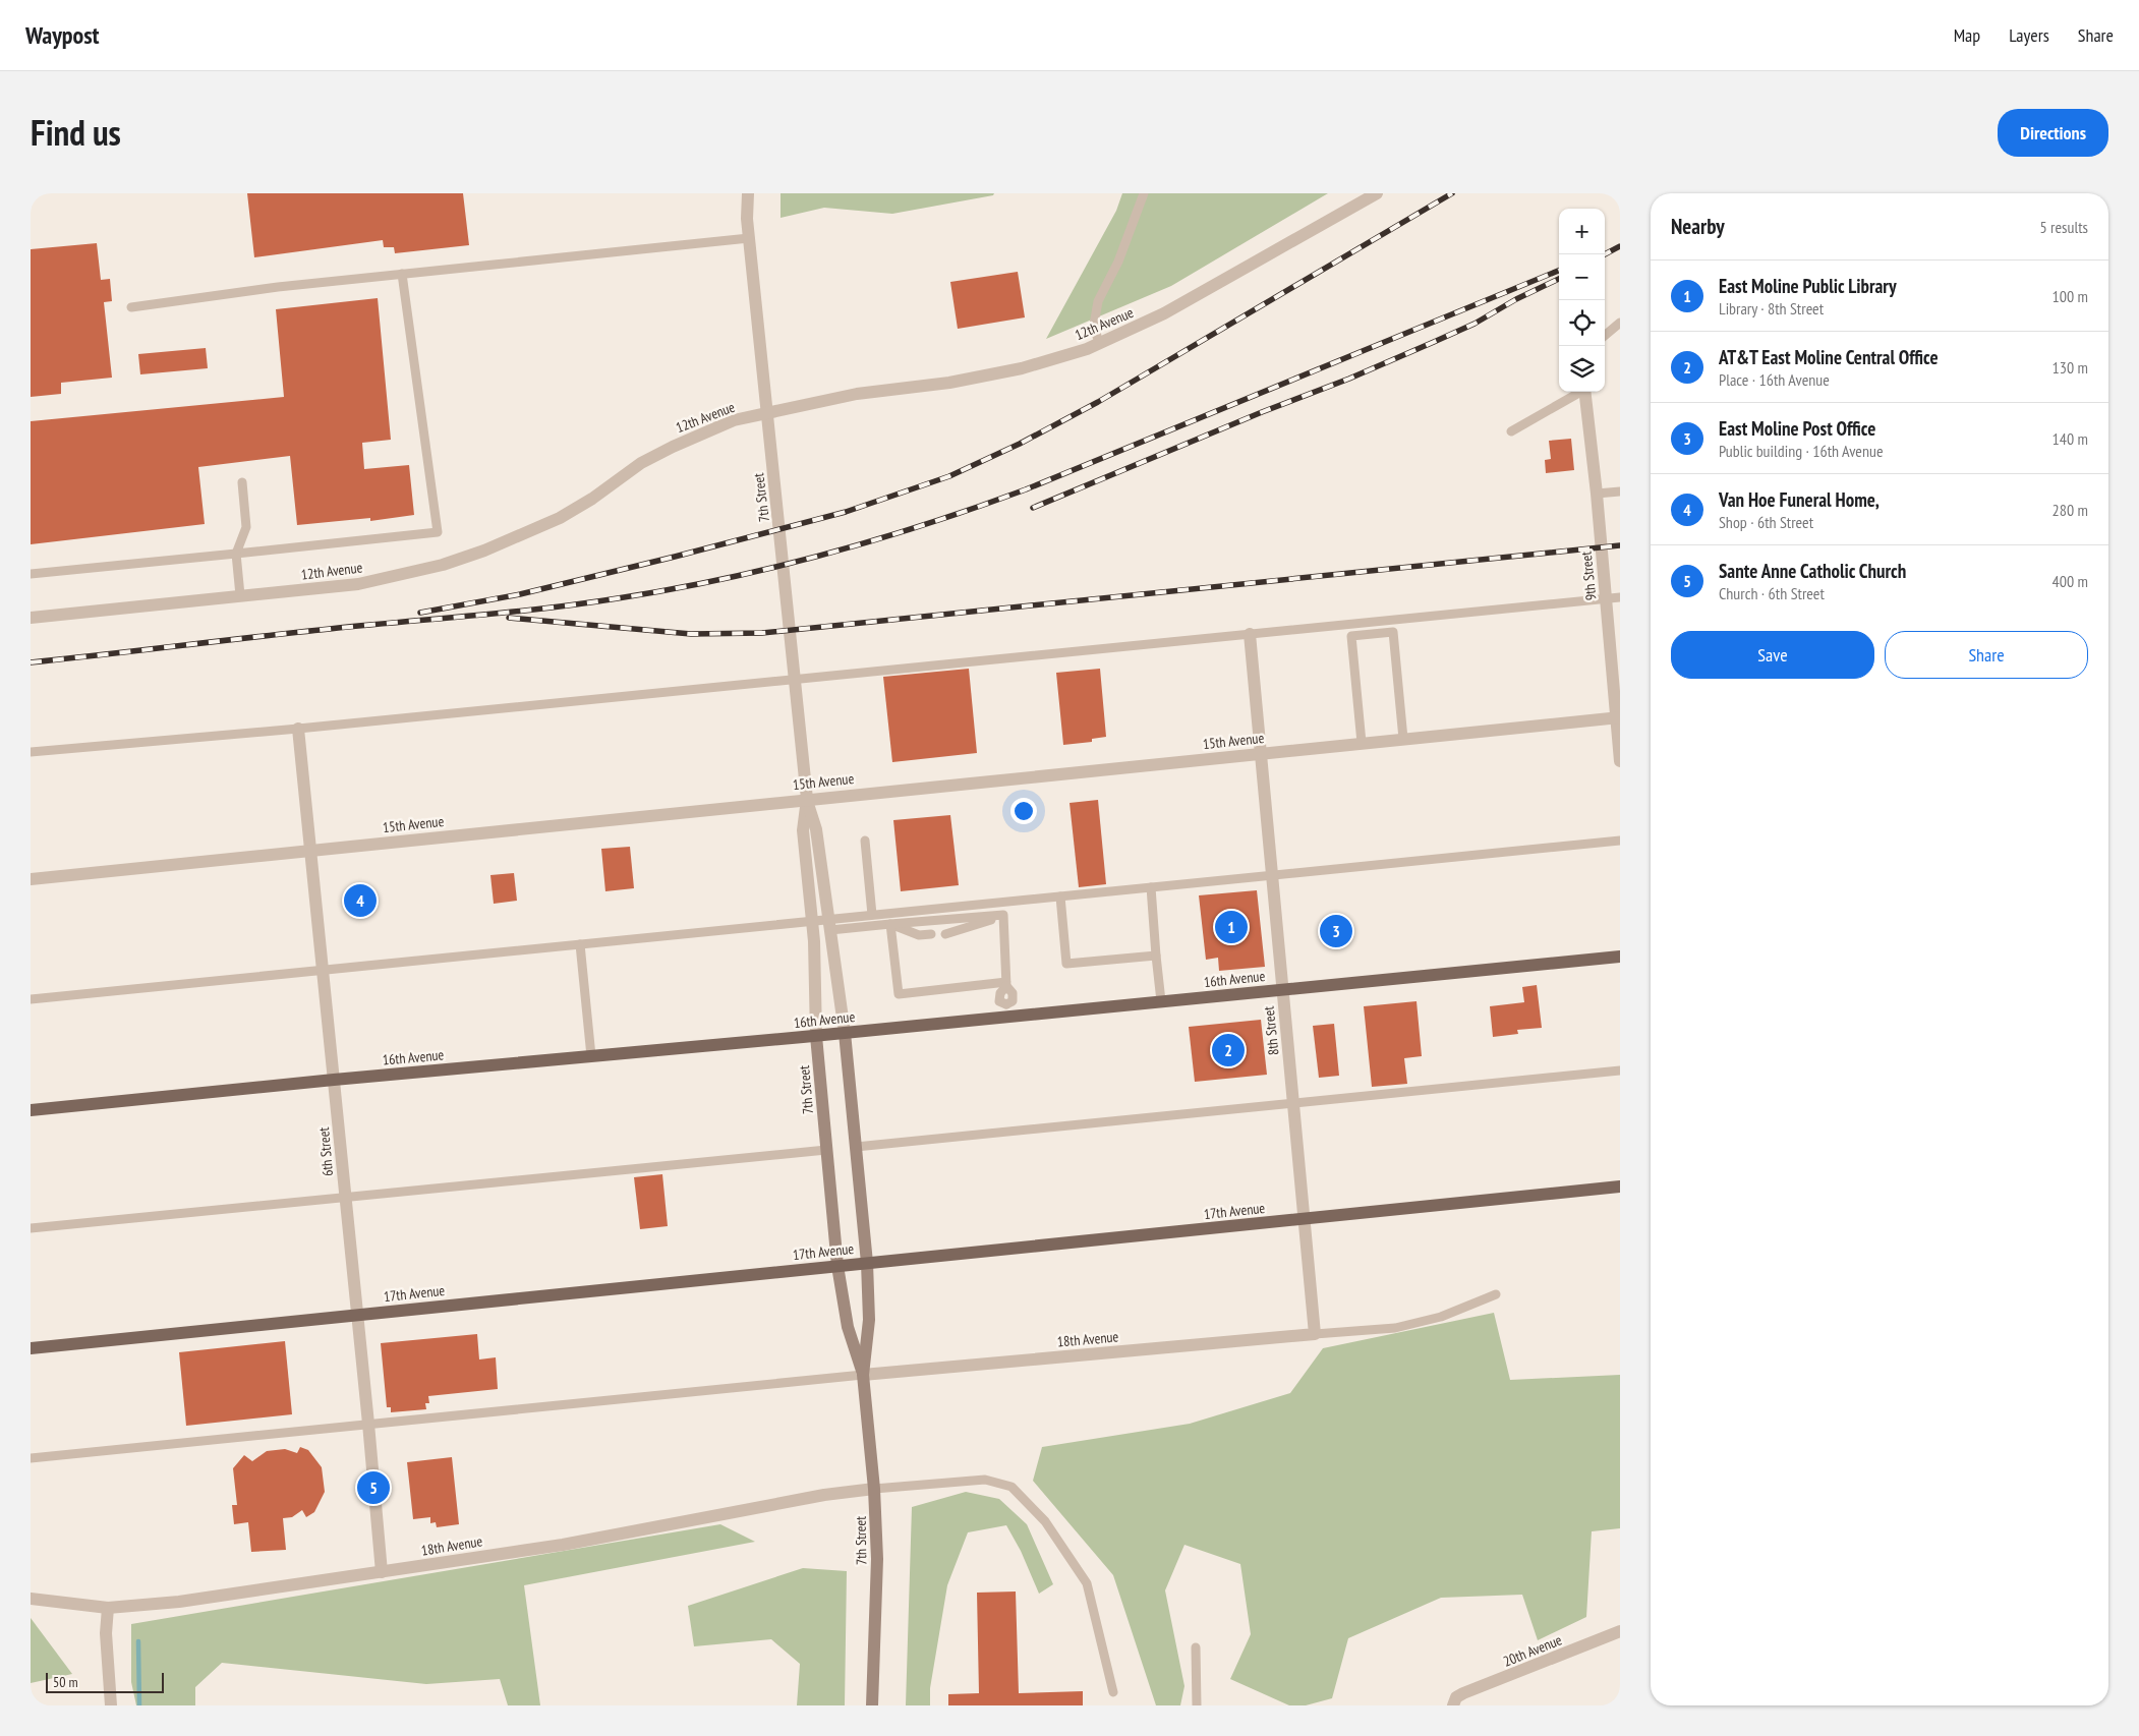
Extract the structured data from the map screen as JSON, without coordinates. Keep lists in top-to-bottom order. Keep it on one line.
{"streets":{"main road":["7th Street","16th Avenue","17th Avenue"],"street":["12th Avenue","9th Street","15th Avenue","8th Street","6th Street","18th Avenue","20th Avenue"]},"crossings":[["12th Avenue","7th Street"],["7th Street","15th Avenue"],["7th Street","16th Avenue"],["7th Street","17th Avenue"],["7th Street","18th Avenue"],["9th Street","15th Avenue"],["15th Avenue","8th Street"],["15th Avenue","6th Street"],["16th Avenue","8th Street"],["16th Avenue","6th Street"],["8th Street","17th Avenue"],["8th Street","18th Avenue"],["6th Street","17th Avenue"],["6th Street","18th Avenue"]],"scale_bar":"50 m","page":{"header":"Waypost","nav":["Map","Layers","Share"],"title":"Find us","buttons":["Directions",["Save","Share"]],"heading":["Nearby","5 results"],"map_buttons":["+","−"],"list":[{"mark":"1","name":"East Moline Public Library","note":"Library · 8th Street","value":"100 m"},{"mark":"2","name":"AT&T East Moline Central Office","note":"Place · 16th Avenue","value":"130 m"},{"mark":"3","name":"East Moline Post Office","note":"Public building · 16th Avenue","value":"140 m"},{"mark":"4","name":"Van Hoe Funeral Home,","note":"Shop · 6th Street","value":"280 m"},{"mark":"5","name":"Sante Anne Catholic Church","note":"Church · 6th Street","value":"400 m"}],"pins":["4","1","3","2","5"],"scale":"50 m"}}
